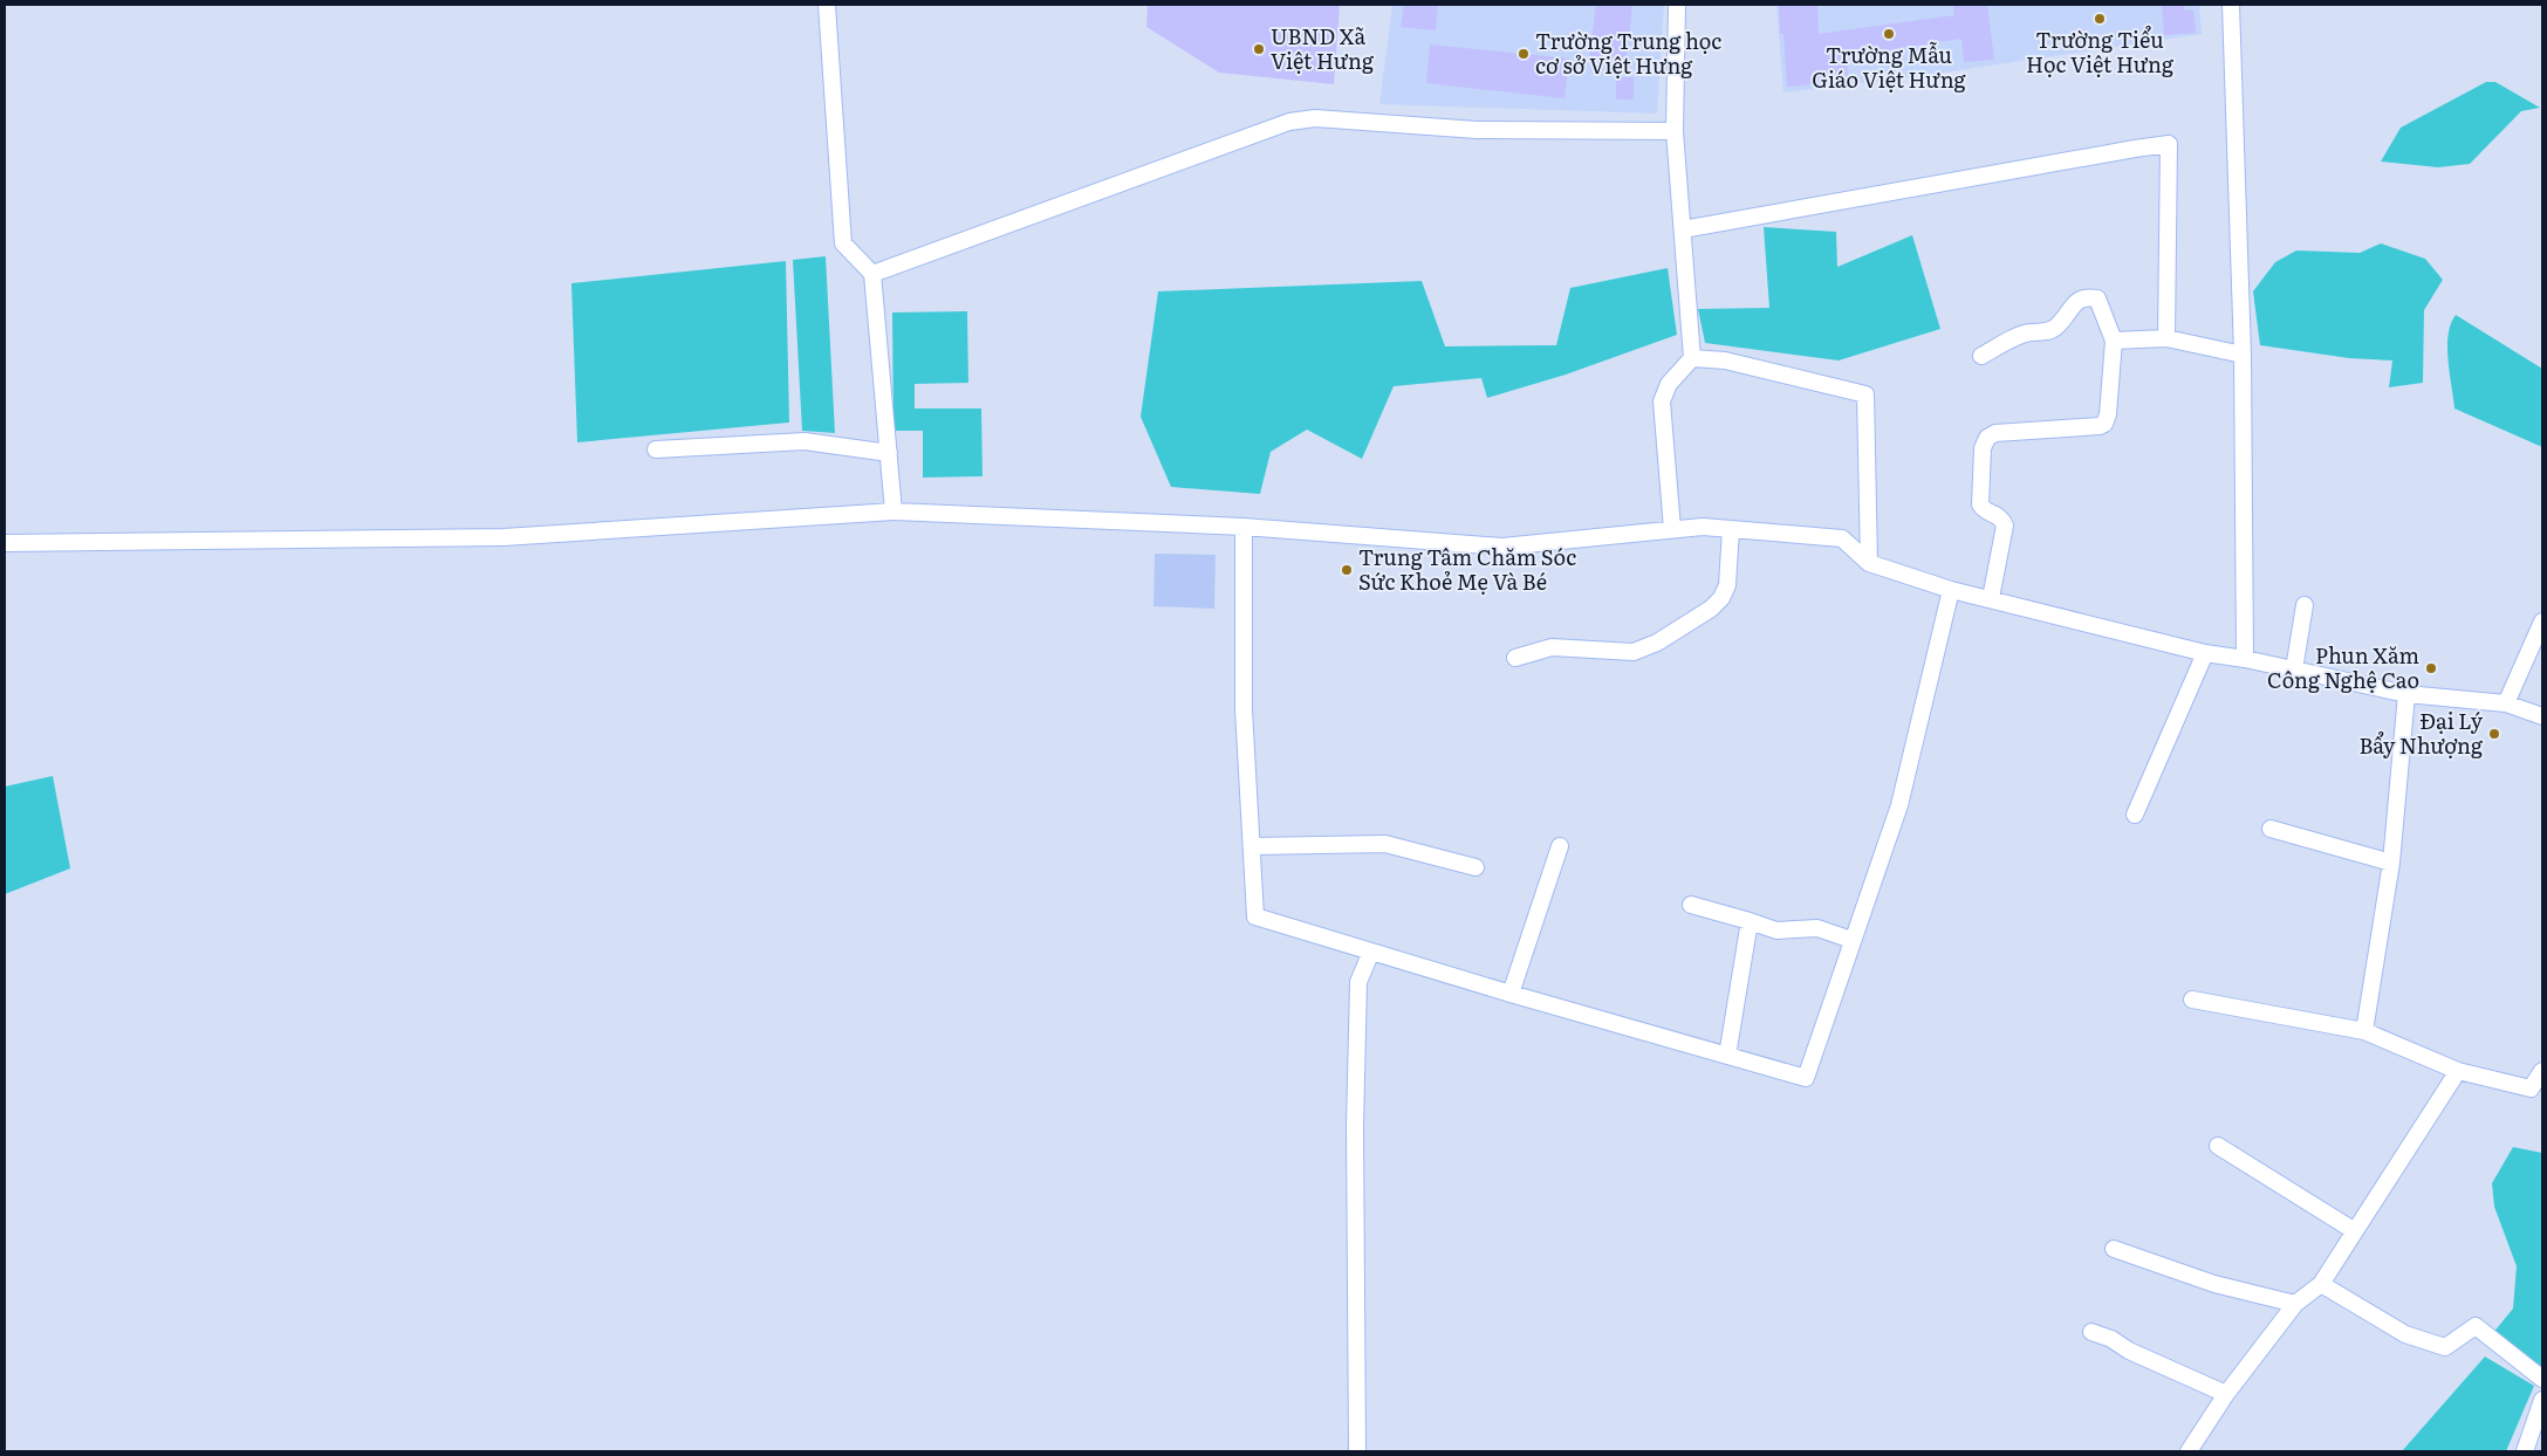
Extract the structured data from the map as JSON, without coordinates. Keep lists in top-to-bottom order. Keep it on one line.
{"places":["Trường Tiểu Học Việt Hưng","Trường Mẫu Giáo Việt Hưng","UBND Xã Việt Hưng","Trường Trung học cơ sở Việt Hưng","Trung Tâm Chăm Sóc Sức Khoẻ Mẹ Và Bé","Phun Xăm Công Nghệ Cao","Đại Lý Bẩy Nhượng"]}
